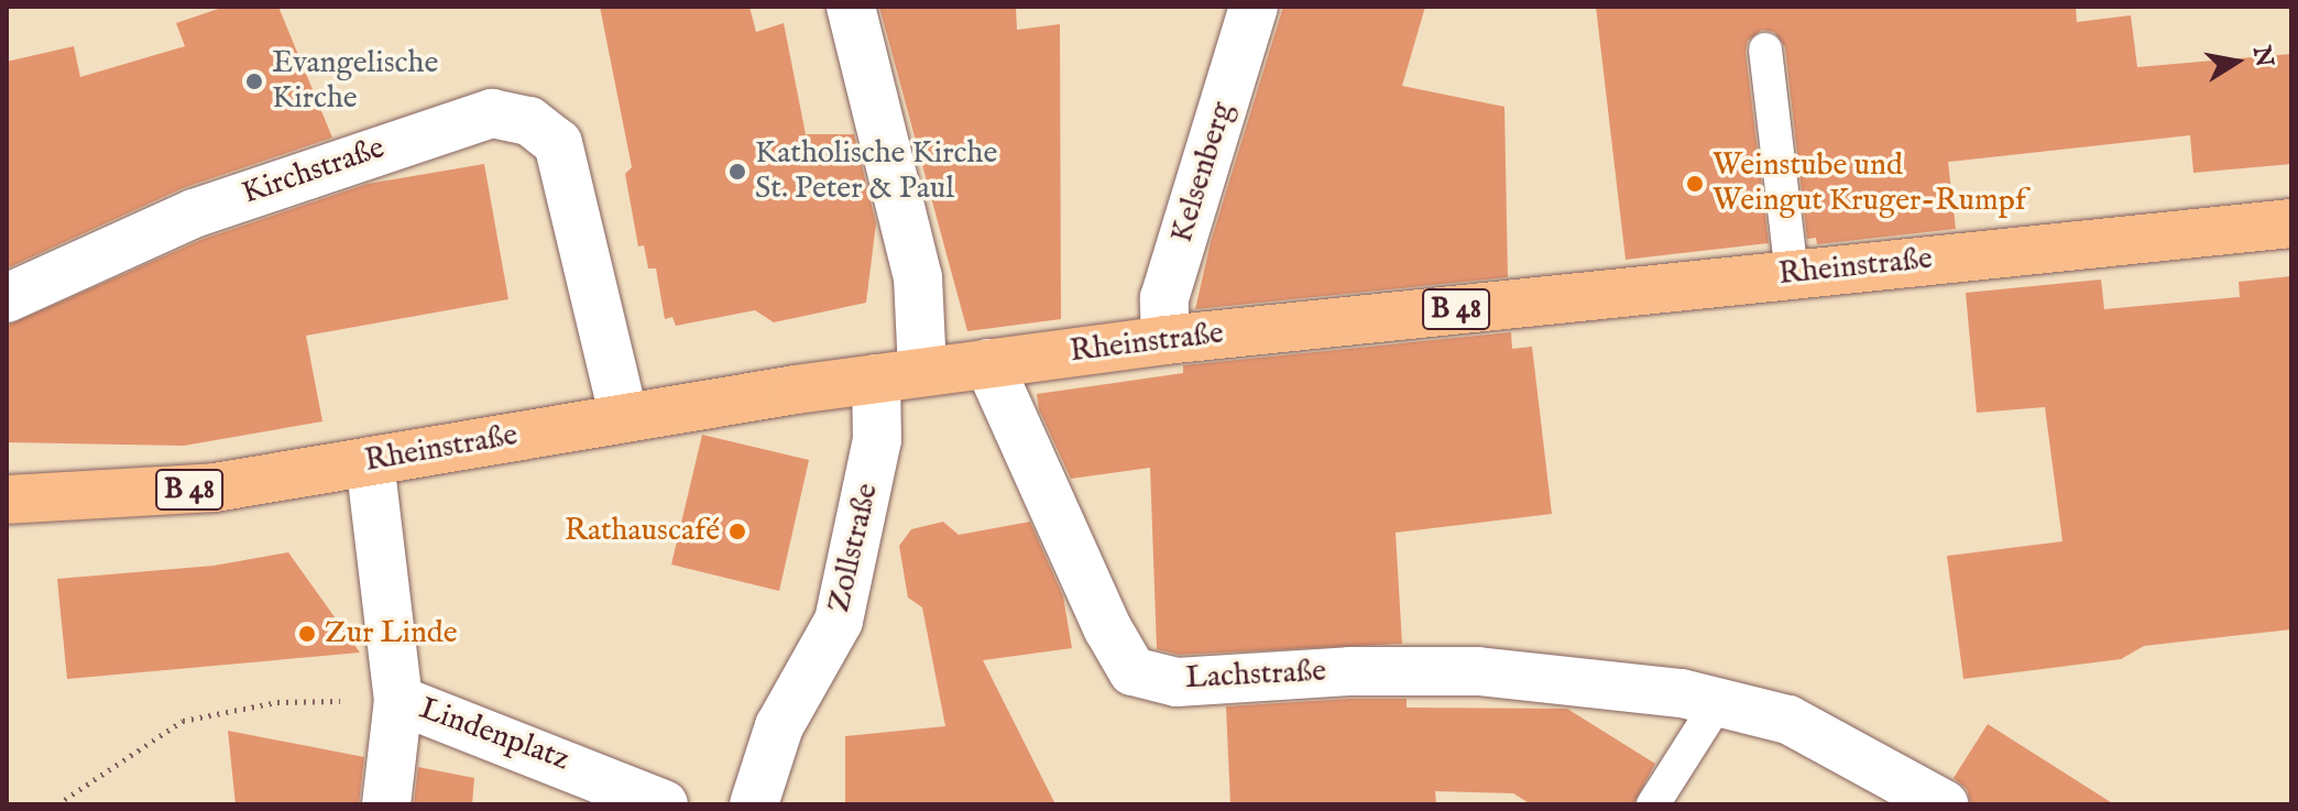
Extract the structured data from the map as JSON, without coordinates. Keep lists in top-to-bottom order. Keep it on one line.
{"streets":{"main road":["Rheinstraße","B 48"],"street":["Kirchstraße","Kelsenberg","Zollstraße","Lachstraße","Lindenplatz"]},"crossings":[["Kirchstraße","Rheinstraße"],["Kelsenberg","Rheinstraße"],["Rheinstraße","Zollstraße"],["Rheinstraße","Lachstraße"],["Rheinstraße","Lindenplatz"]],"places":["Evangelische Kirche","Katholische Kirche St. Peter & Paul","Weinstube und Weingut Kruger-Rumpf","Rathauscafé","Zur Linde"],"north":"right"}
